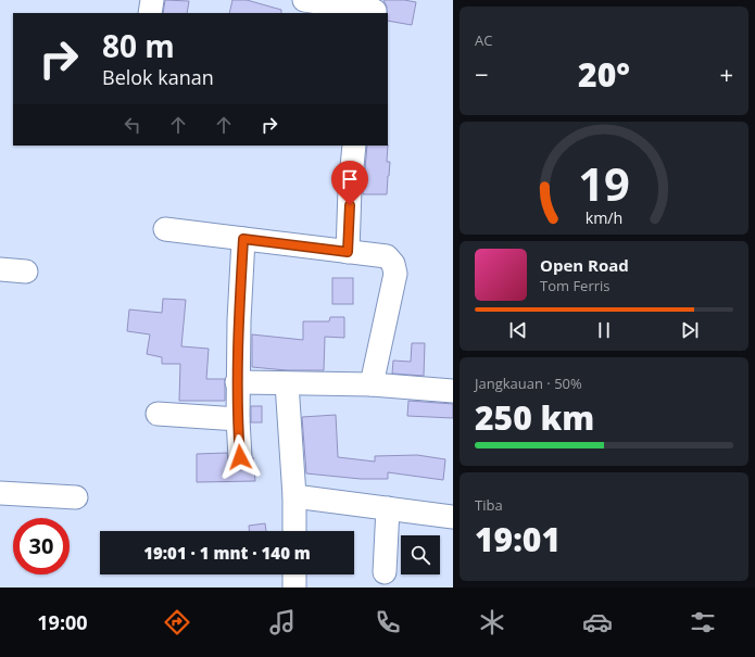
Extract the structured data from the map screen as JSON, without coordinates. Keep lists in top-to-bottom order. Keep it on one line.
{"page":{"tile":["AC",["Jangkauan · 50%","250 km"],["Tiba","19:01"]],"turn":["80 m","Belok kanan"],"heat":["−","20°","+"],"song":["Open Road","Tom Ferris"],"limit":"30","trip":"19:01 · 1 mnt · 140 m","tabs":"19:00","gauge":["19","km/h"]}}
